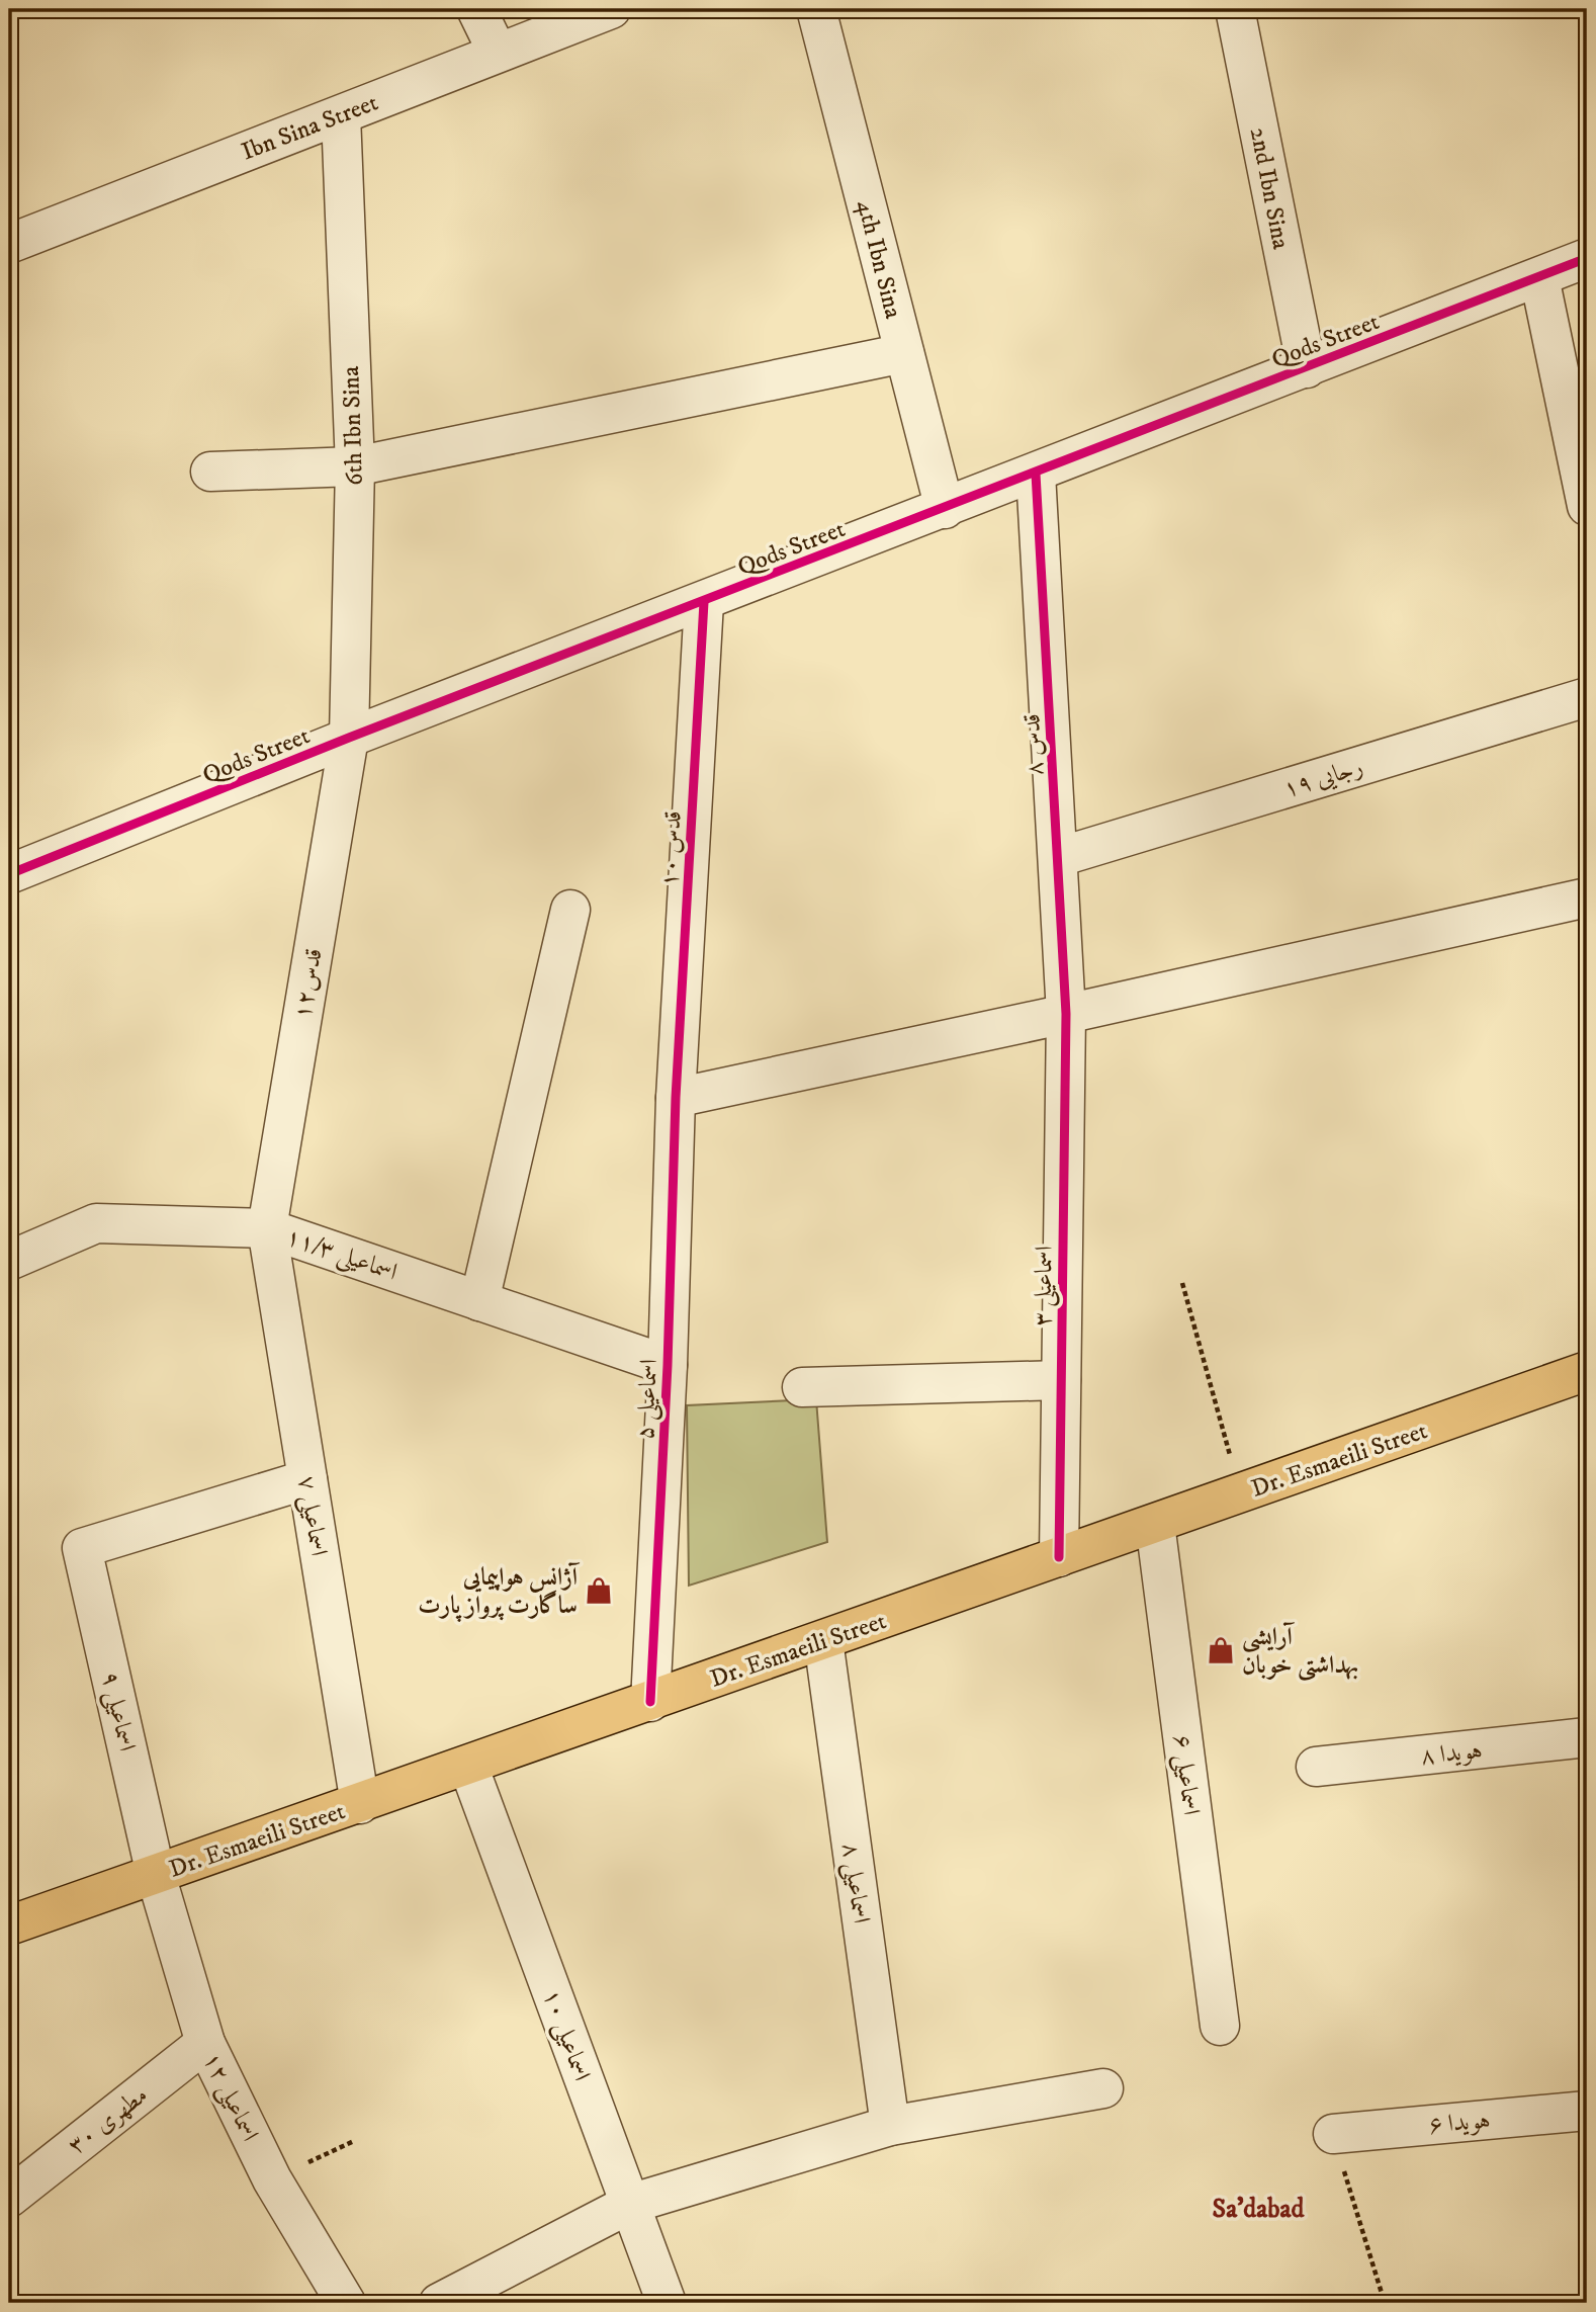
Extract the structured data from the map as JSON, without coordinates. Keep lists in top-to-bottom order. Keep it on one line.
{"streets":{"main road":["Dr. Esmaeili Street"],"street":["Ibn Sina Street","2nd Ibn Sina","4th Ibn Sina","Qods Street","6th Ibn Sina","قدس ۸","رجایی ۱۹","قدس ۱۰","قدس۱۲","اسماعیلی ۱۱/۳","اسماعیلی ۳","اسماعیلی ۵","اسماعیلی ۷","اسماعیلی ۹","هویدا ۸","اسماعیلی ۶","اسماعیلی ۸","اسماعیلی ۱۰","اسماعیلی ۱۲","مطهری ۳۰","هویدا ۶"]},"crossings":[["Ibn Sina Street","6th Ibn Sina"],["2nd Ibn Sina","Qods Street"],["4th Ibn Sina","Qods Street"],["Qods Street","6th Ibn Sina"],["Qods Street","قدس ۸"],["Qods Street","قدس ۱۰"],["Qods Street","قدس۱۲"],["6th Ibn Sina","قدس۱۲"],["قدس ۸","رجایی ۱۹"],["قدس ۸","اسماعیلی ۳"],["قدس ۱۰","اسماعیلی ۵"],["قدس۱۲","اسماعیلی ۱۱/۳"],["قدس۱۲","اسماعیلی ۷"],["اسماعیلی ۱۱/۳","اسماعیلی ۵"],["اسماعیلی ۱۱/۳","اسماعیلی ۷"],["اسماعیلی ۳","Dr. Esmaeili Street"],["اسماعیلی ۵","Dr. Esmaeili Street"],["Dr. Esmaeili Street","اسماعیلی ۷"],["Dr. Esmaeili Street","اسماعیلی ۹"],["Dr. Esmaeili Street","اسماعیلی ۶"],["Dr. Esmaeili Street","اسماعیلی ۸"],["Dr. Esmaeili Street","اسماعیلی ۱۰"],["Dr. Esmaeili Street","اسماعیلی ۱۲"],["اسماعیلی ۷","اسماعیلی ۹"],["اسماعیلی ۹","اسماعیلی ۱۲"],["اسماعیلی ۱۲","مطهری ۳۰"]],"districts":["Sa'dabad"],"places":{"shop":["آژانس هواپیمایی ساگارت پرواز پارت","آرایشی بهداشتی خوبان"]}}
